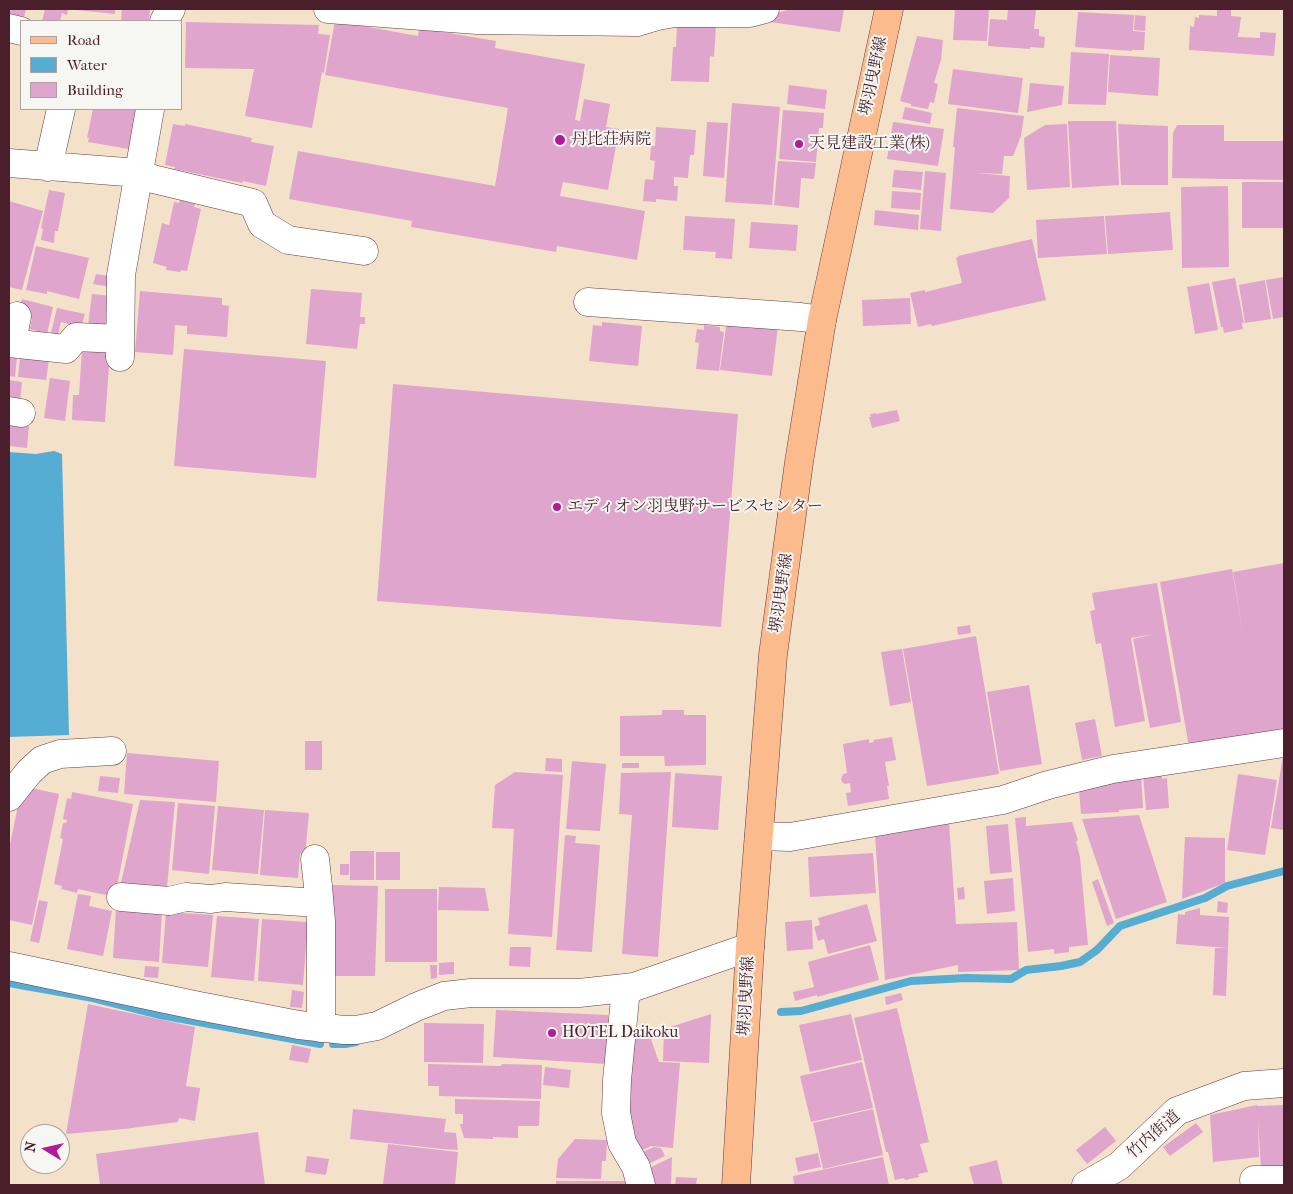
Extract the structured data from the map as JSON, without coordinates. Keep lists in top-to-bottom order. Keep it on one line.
{"streets":{"main road":["堺羽曳野線"],"street":["竹内街道"]},"places":["丹比荘病院","天見建設工業(株)","エディオン羽曳野サービスセンター","HOTEL Daikoku"],"legend":["Road","Water","Building"],"north":"left"}
